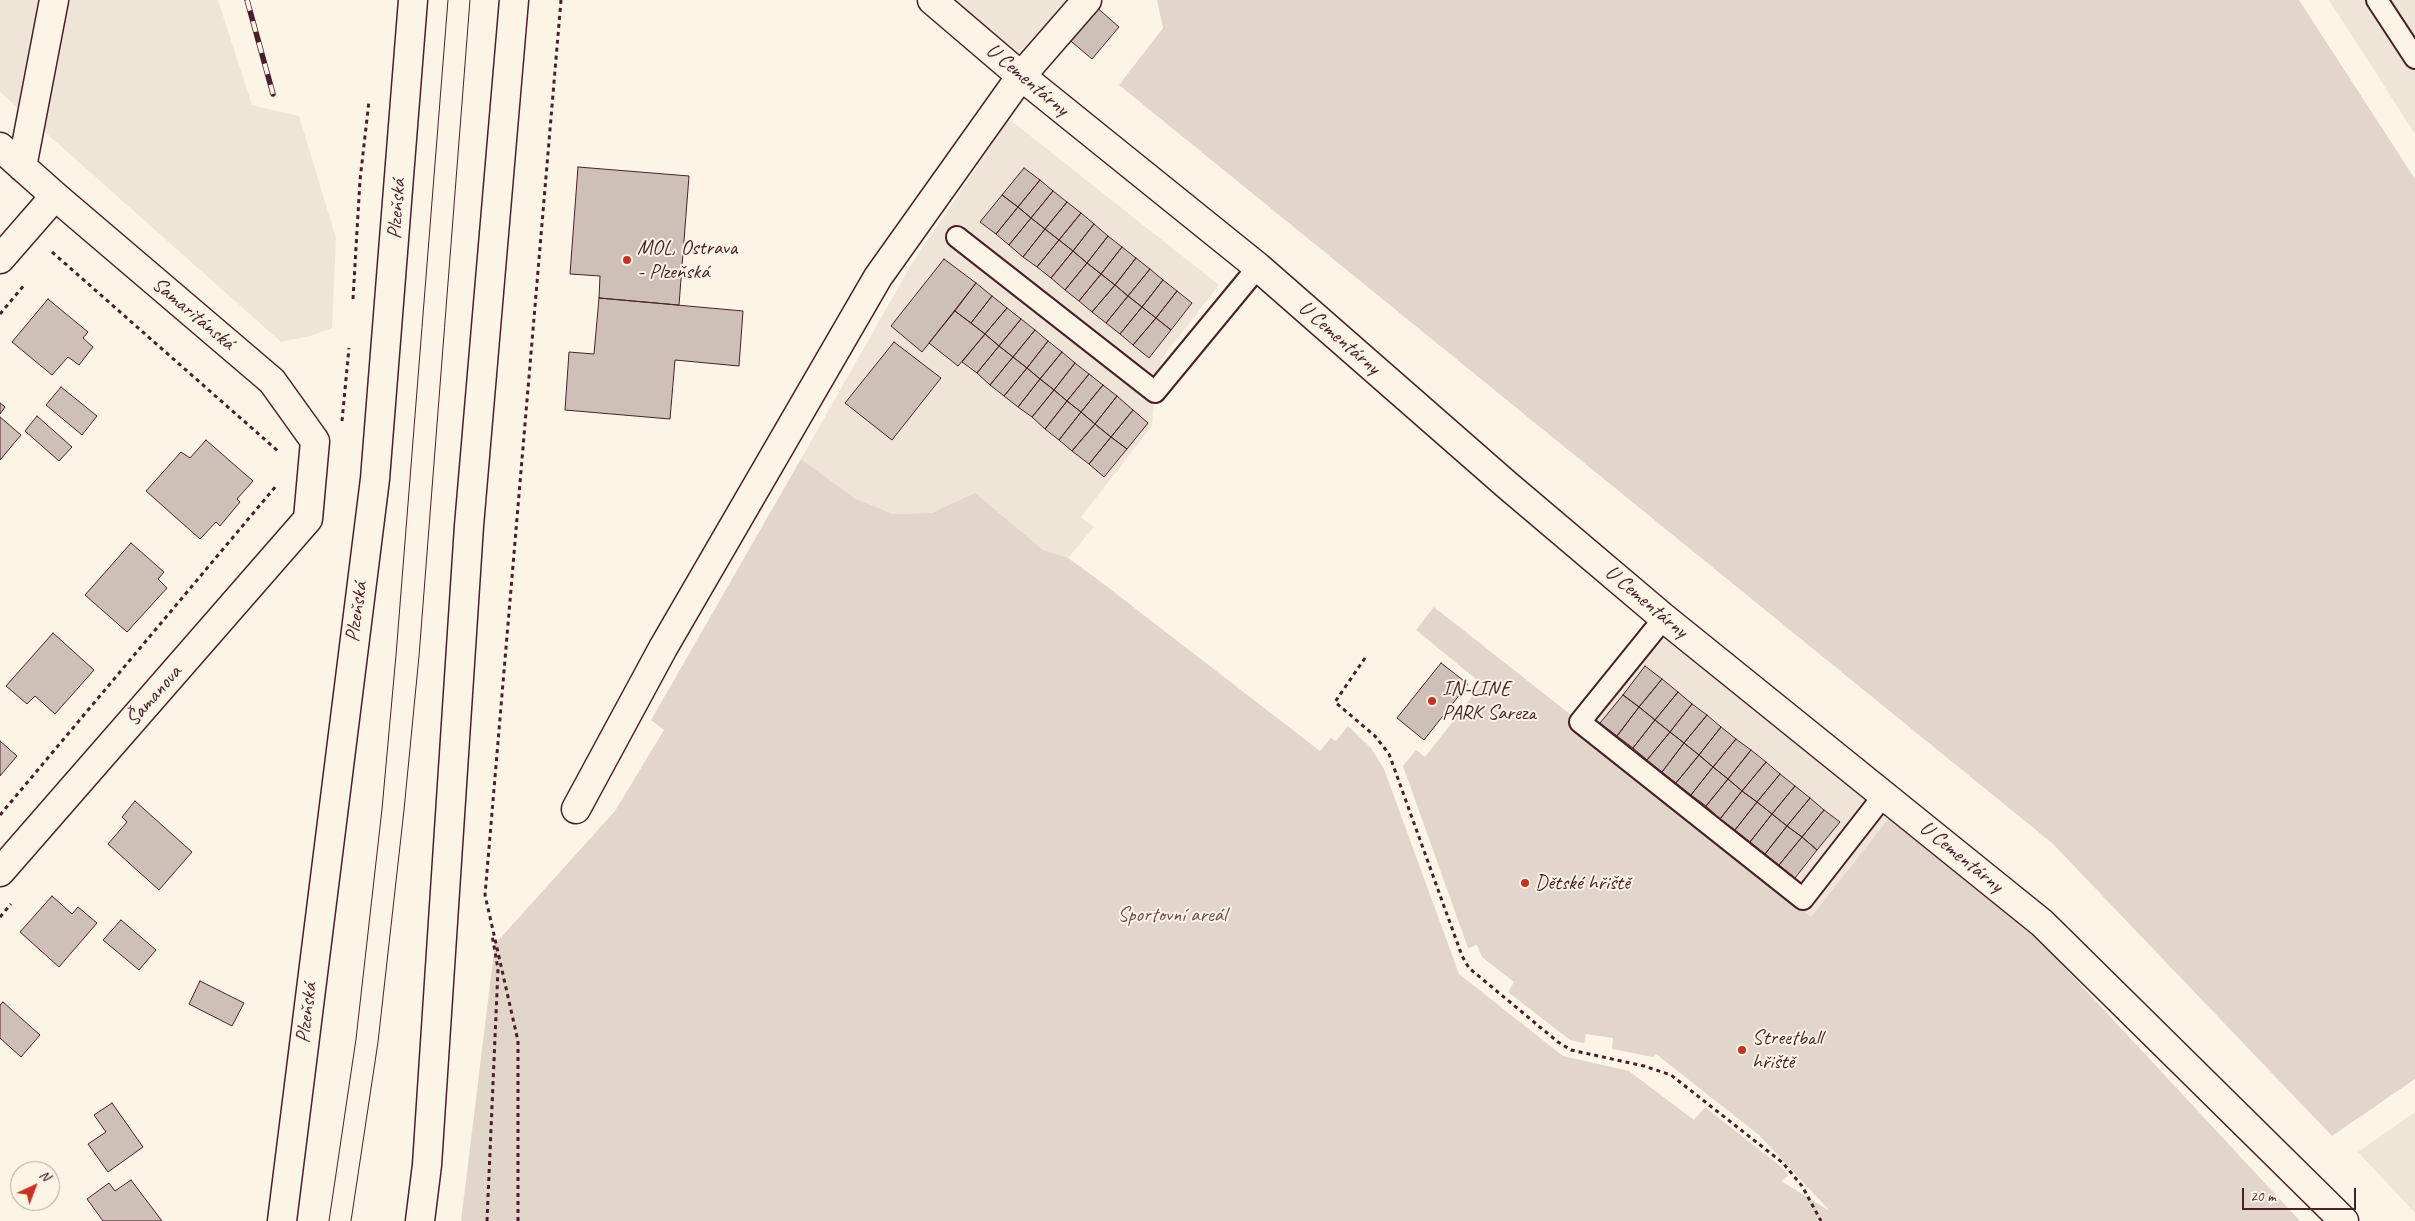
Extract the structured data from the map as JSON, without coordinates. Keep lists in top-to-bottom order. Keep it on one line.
{"streets":{"street":["U Cementárny","Plzeňská","Samaritánská","Šamanova"]},"crossings":[["Samaritánská","Šamanova"]],"parks":["Sportovní areál"],"places":["MOL, Ostrava - Plzeňská","IN-LINE PARK Sareza","Dětské hřiště","Streetball hřiště"],"scale_bar":"20 m","north":"top right"}
